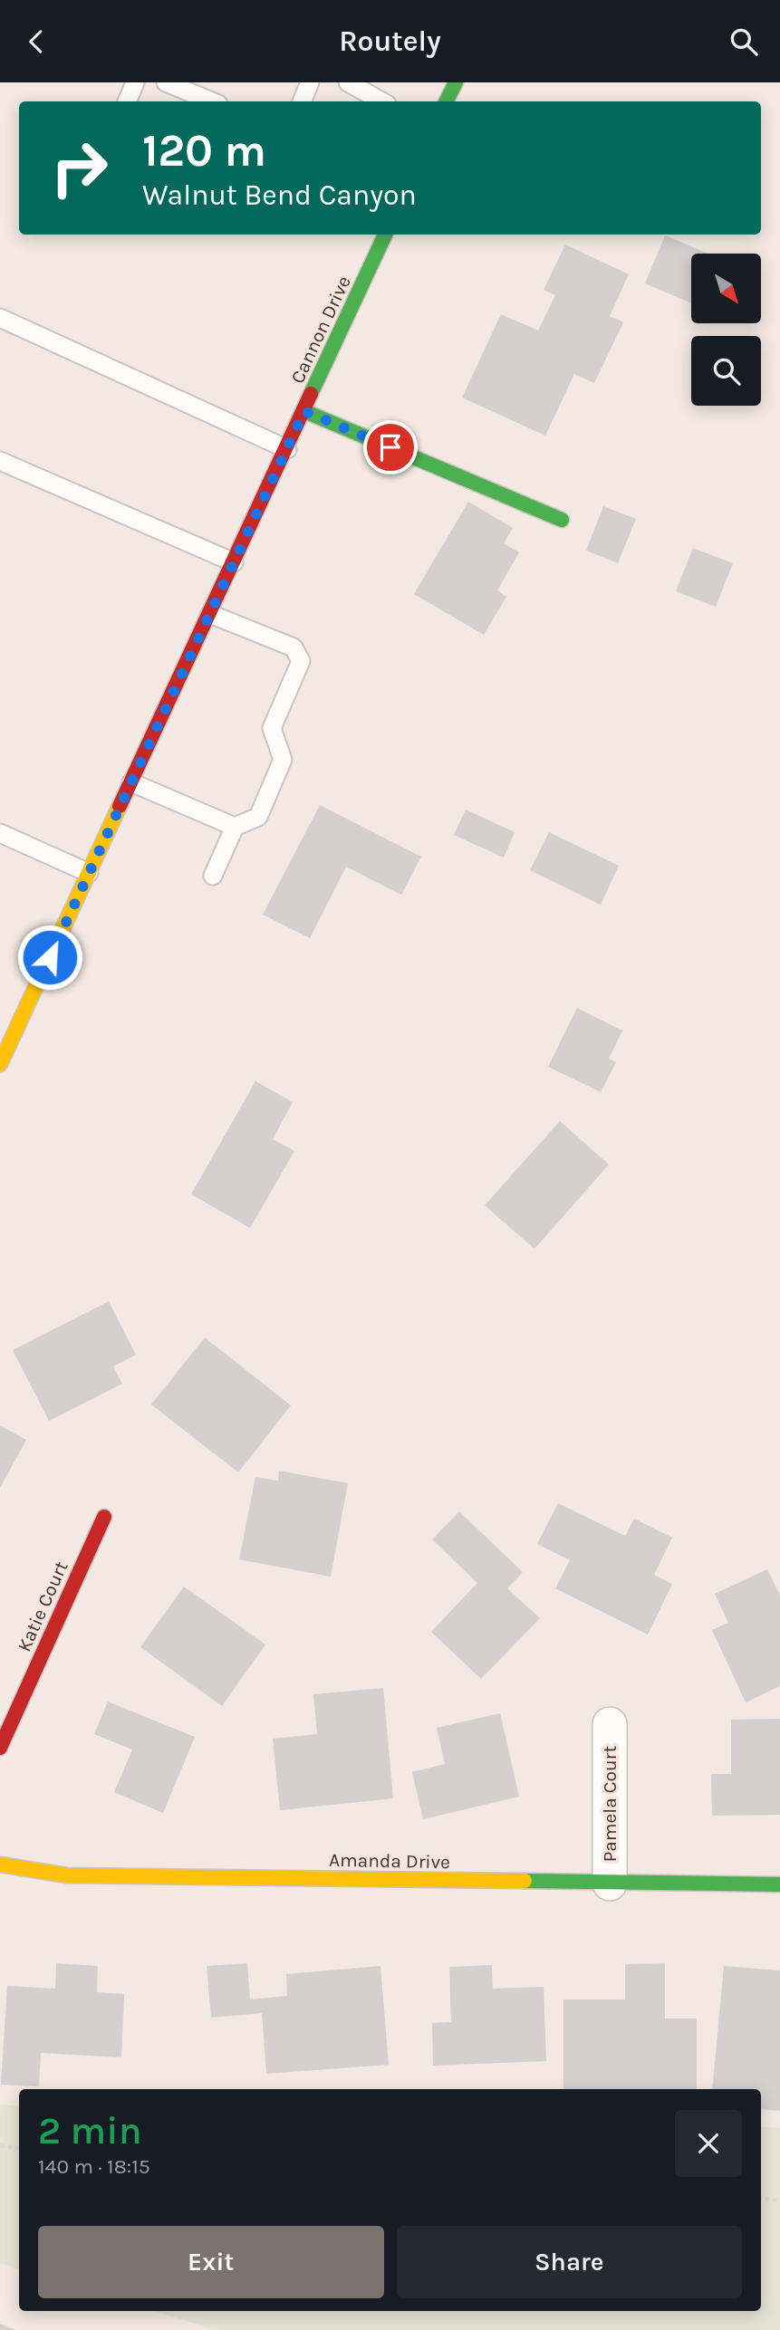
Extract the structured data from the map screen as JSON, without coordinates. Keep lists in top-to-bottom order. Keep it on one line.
{"streets":{"street":["Cannon Drive","Katie Court","Pamela Court","Amanda Drive"]},"crossings":[["Pamela Court","Amanda Drive"]],"north":"bottom right","page":{"header":"Routely","turn":["120 m","Walnut Bend Canyon"],"heading":["2 min","140 m · 18:15"],"buttons":["Exit","Share"]}}
